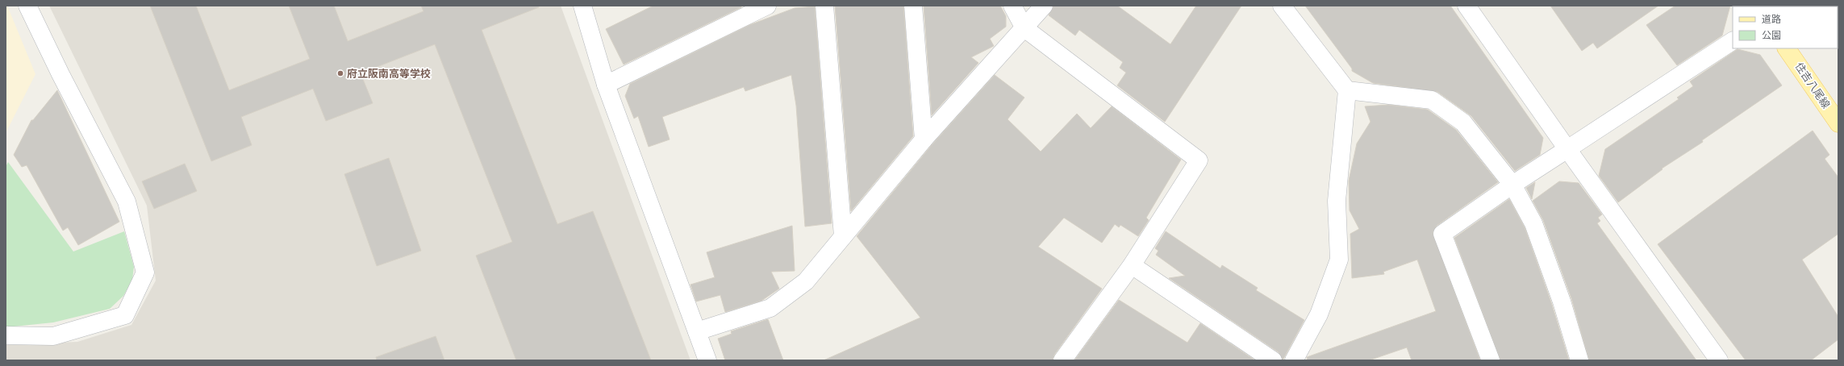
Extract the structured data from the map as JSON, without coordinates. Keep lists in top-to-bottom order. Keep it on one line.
{"streets":{"main road":["住吉八尾線"]},"places":["府立阪南高等学校"],"legend":["道路","公園"]}
